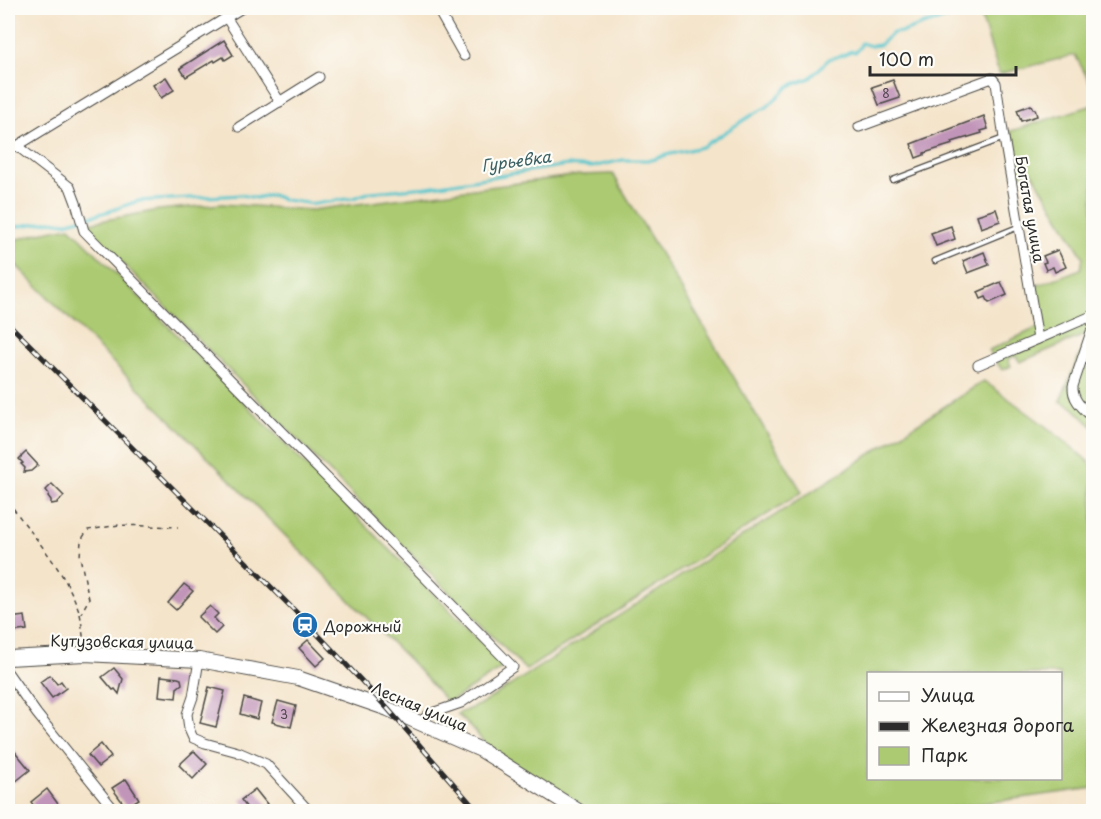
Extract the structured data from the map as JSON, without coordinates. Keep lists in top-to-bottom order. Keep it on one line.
{"streets":{"street":["Богатая улица","Кутузовская улица","Лесная улица"]},"crossings":[["Кутузовская улица","Лесная улица"]],"water":["Гурьевка"],"places":{"station":["Дорожный"]},"house_numbers":["8","3"],"legend":["Улица","Железная дорога","Парк"],"scale_bar":"100 m"}
